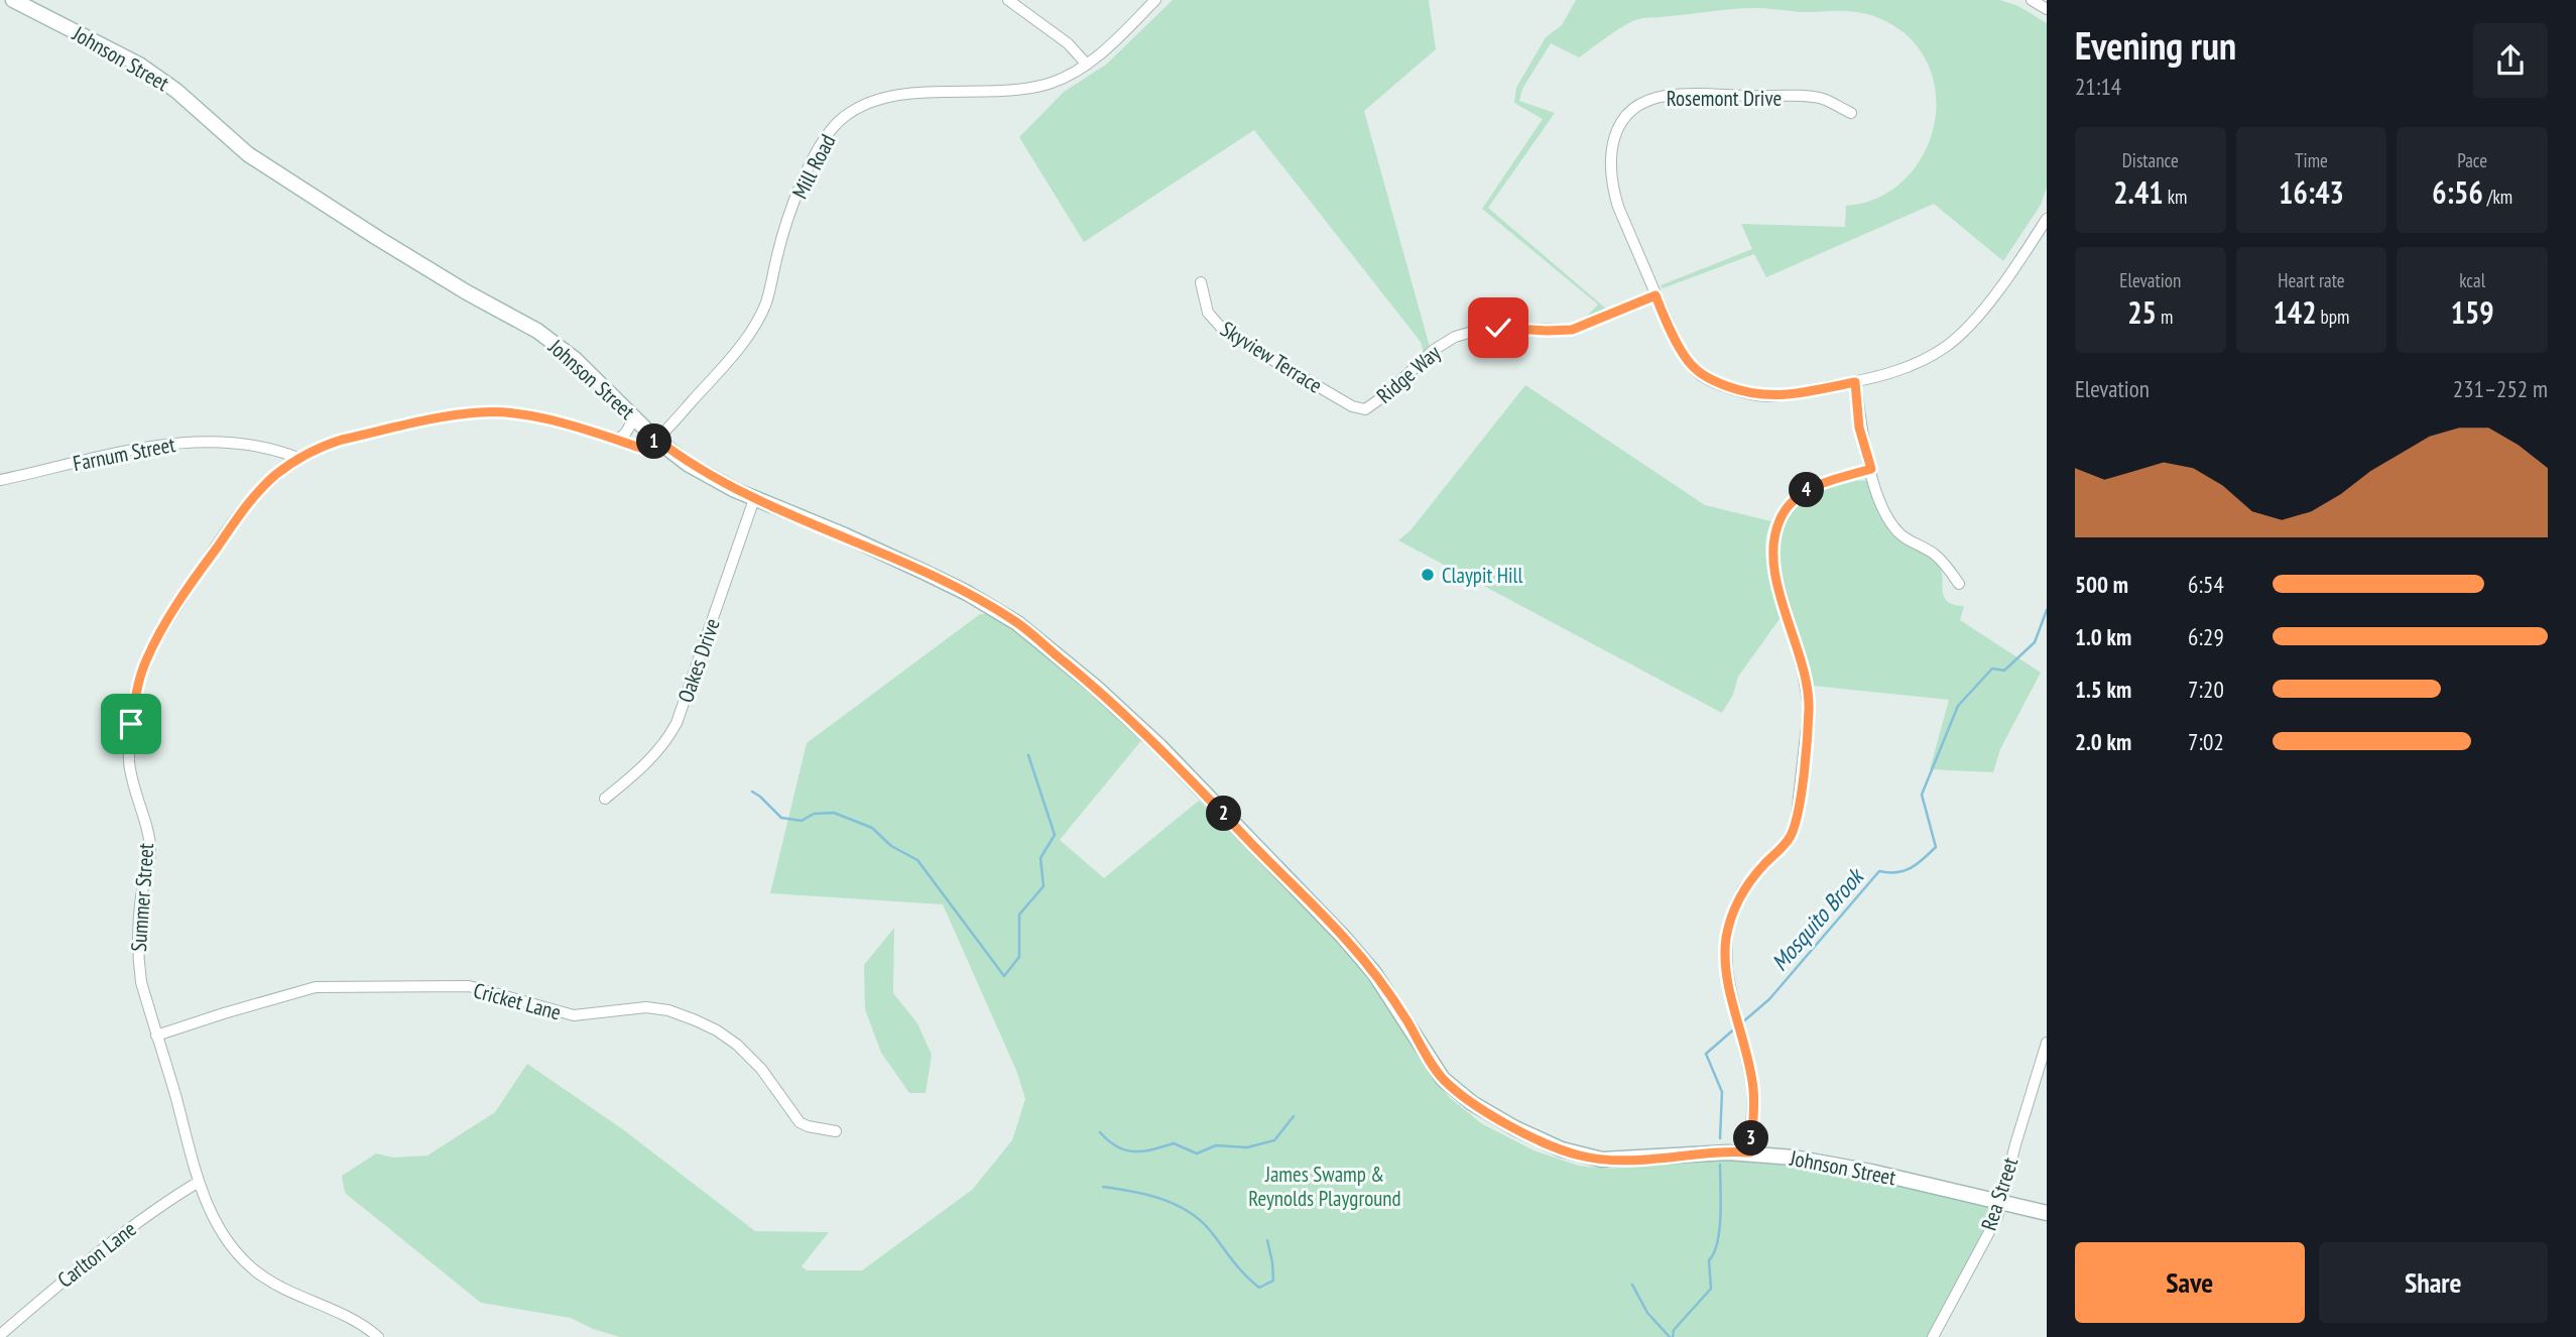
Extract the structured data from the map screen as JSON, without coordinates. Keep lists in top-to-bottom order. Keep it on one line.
{"streets":{"street":["Johnson Street","Rosemont Drive","Mill Road","Skyview Terrace","Ridge Way","Farnum Street","Oakes Drive","Summer Street","Cricket Lane","Rea Street","Carlton Lane"]},"crossings":[["Johnson Street","Mill Road"],["Johnson Street","Oakes Drive"],["Johnson Street","Rea Street"],["Rosemont Drive","Ridge Way"],["Skyview Terrace","Ridge Way"],["Farnum Street","Summer Street"],["Summer Street","Cricket Lane"],["Summer Street","Carlton Lane"]],"water":["Mosquito Brook"],"parks":["James Swamp & Reynolds Playground"],"places":["Claypit Hill"],"page":{"heading":["Evening run","21:14"],"stats":[["Distance","2.41 km"],["Time","16:43"],["Pace","6:56 /km"],["Elevation","25 m"],["Heart rate","142 bpm"],["kcal","159"]],"chart":["Elevation","231–252 m"],"pins":["1","4","2","3"],"list":[{"name":"500 m","note":"6:54"},{"name":"1.0 km","note":"6:29"},{"name":"1.5 km","note":"7:20"},{"name":"2.0 km","note":"7:02"}],"buttons":["Save","Share"]}}
